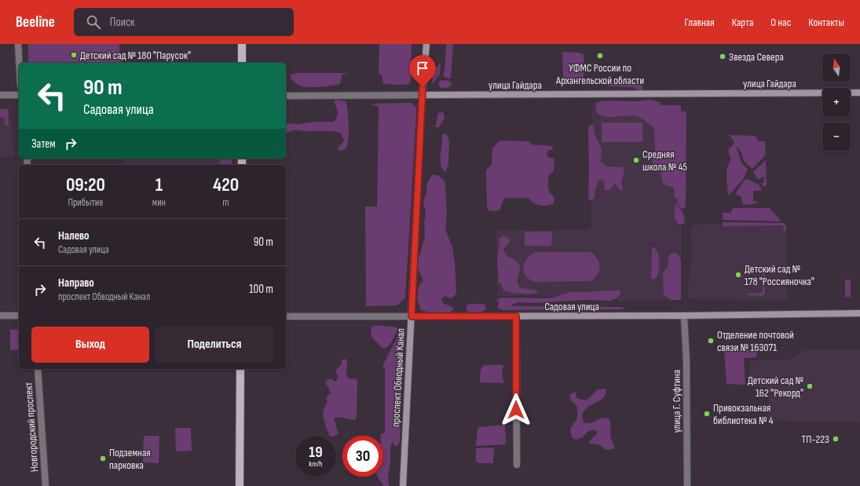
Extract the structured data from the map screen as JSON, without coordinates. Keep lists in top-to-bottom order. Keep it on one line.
{"streets":{"street":["улица Гайдара","Садовая улица","проспект Обводный Канал","улица Г. Суфтина","Новгородский проспект"]},"crossings":[["улица Гайдара","проспект Обводный Канал"],["Садовая улица","проспект Обводный Канал"],["Садовая улица","улица Г. Суфтина"]],"places":["Детский сад № 180 \"Парусок\"","УФМС России по Архангельской области","Звезда Севера","Средняя школа № 45","Детский сад № 178 \"Россияночка\"","Отделение почтовой связи № 163071","Детский сад № 162 \"Рекорд\"","Привокзальная библиотека № 4","ТП-223","Подземная парковка"],"north":"top","page":{"header":"Beeline","search":"Поиск","nav":["Главная","Карта","О нас","Контакты"],"map_buttons":["+","−"],"turn":["90 m","Садовая улица"],"then":"Затем","eta":["09:20","Прибытие","1","мин","420","m"],"list":[{"name":"Налево","note":"Садовая улица","value":"90 m"},{"name":"Направо","note":"проспект Обводный Канал","value":"100 m"}],"buttons":["Выход","Поделиться"],"speed":"19 km/h","limit":"30"}}
